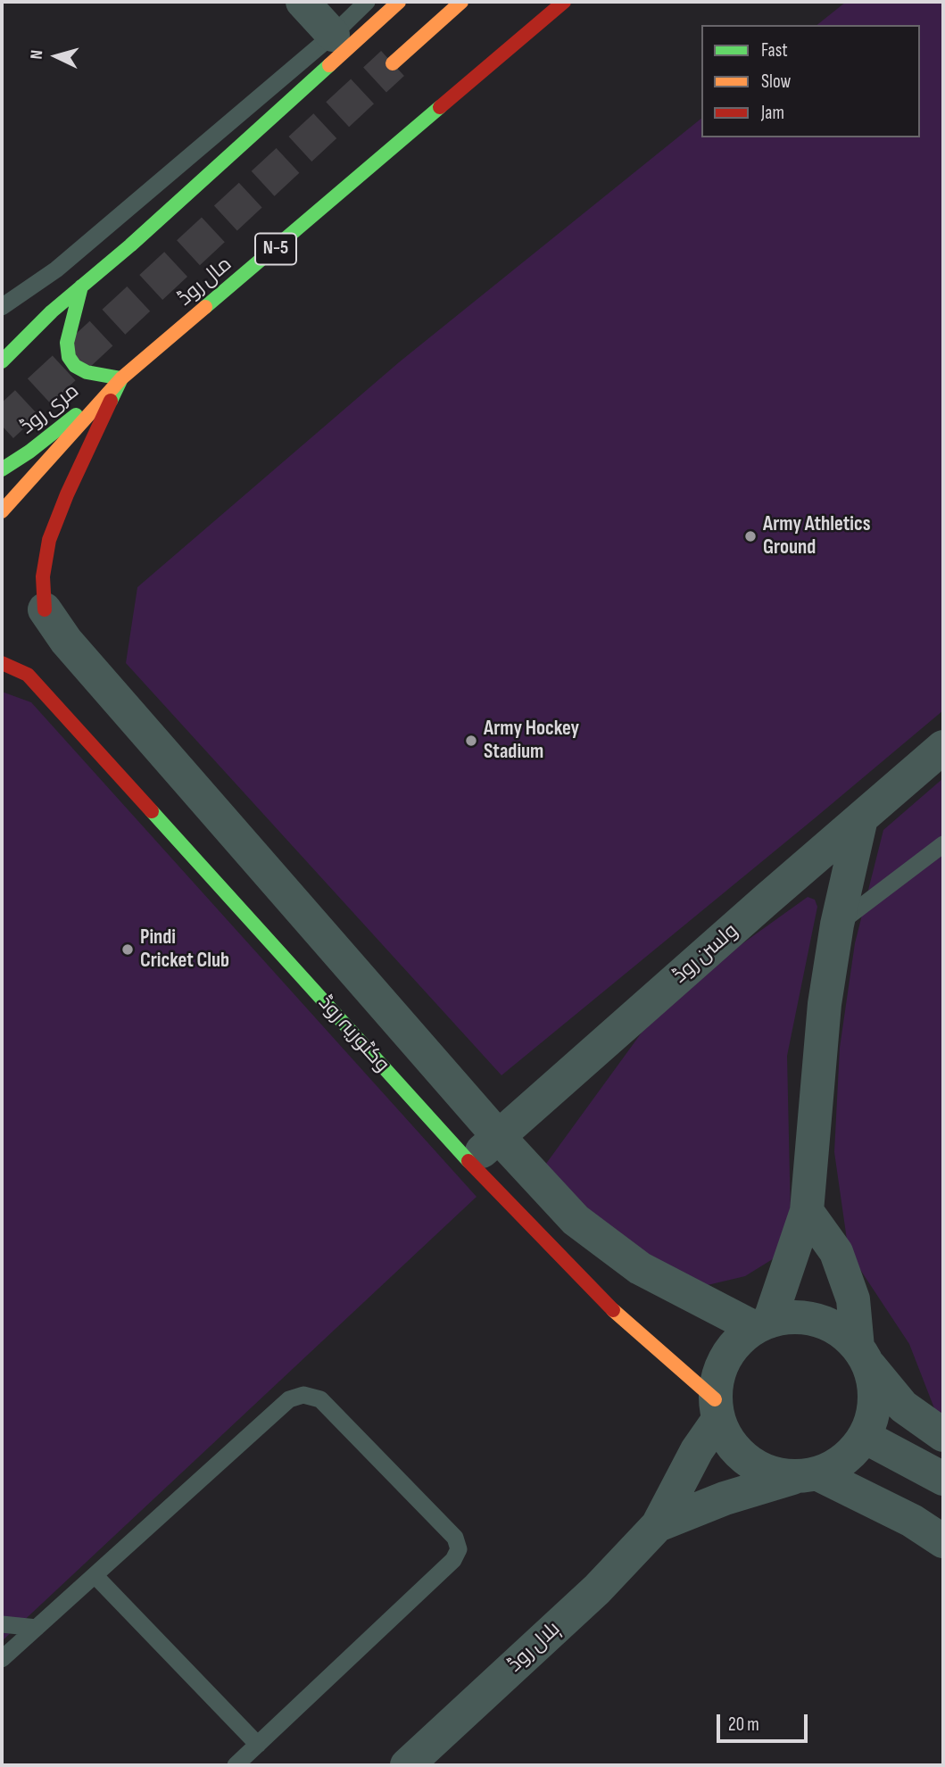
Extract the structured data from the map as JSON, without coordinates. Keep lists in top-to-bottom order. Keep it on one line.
{"streets":{"main road":["N-5","مال روڈ","مری روڈ","وکٹوریہ روڈ"],"street":["ولسن روڈ","ہلال روڈ"]},"crossings":[["مال روڈ","مری روڈ"],["ولسن روڈ","وکٹوریہ روڈ"],["وکٹوریہ روڈ","ہلال روڈ"]],"places":["Army Athletics Ground","Army Hockey Stadium","Pindi Cricket Club"],"legend":["Fast","Slow","Jam"],"scale_bar":"20 m","north":"left"}
